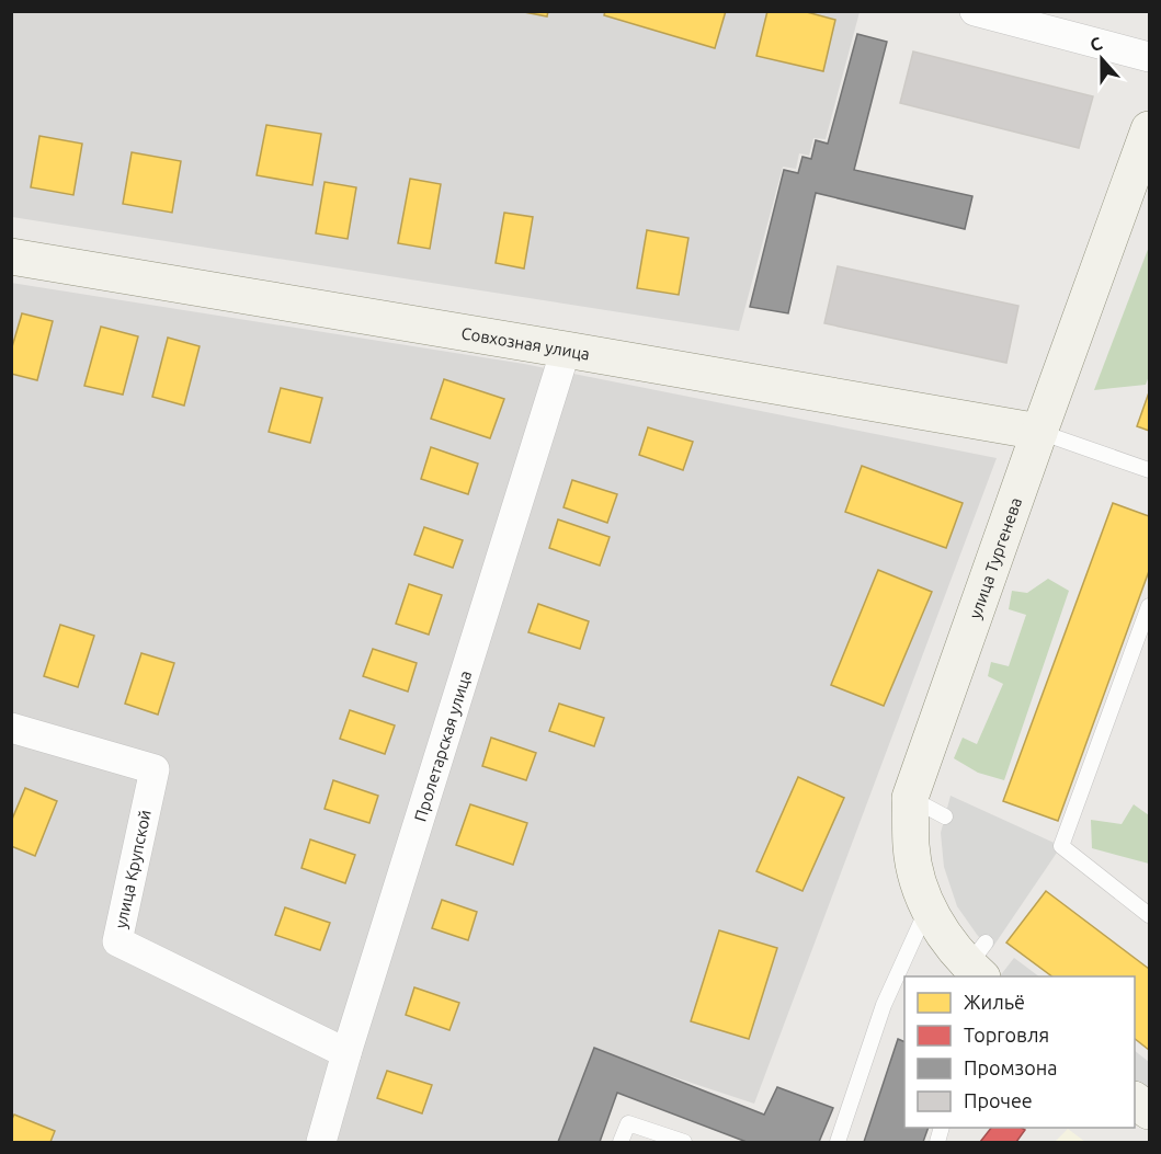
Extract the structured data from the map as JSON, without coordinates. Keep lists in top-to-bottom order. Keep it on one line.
{"streets":{"street":["Совхозная улица","улица Тургенева","Пролетарская улица","улица Крупской"]},"crossings":[["Совхозная улица","улица Тургенева"],["Совхозная улица","Пролетарская улица"],["Пролетарская улица","улица Крупской"]],"legend":["Жильё","Торговля","Промзона","Прочее"],"north":"top"}
